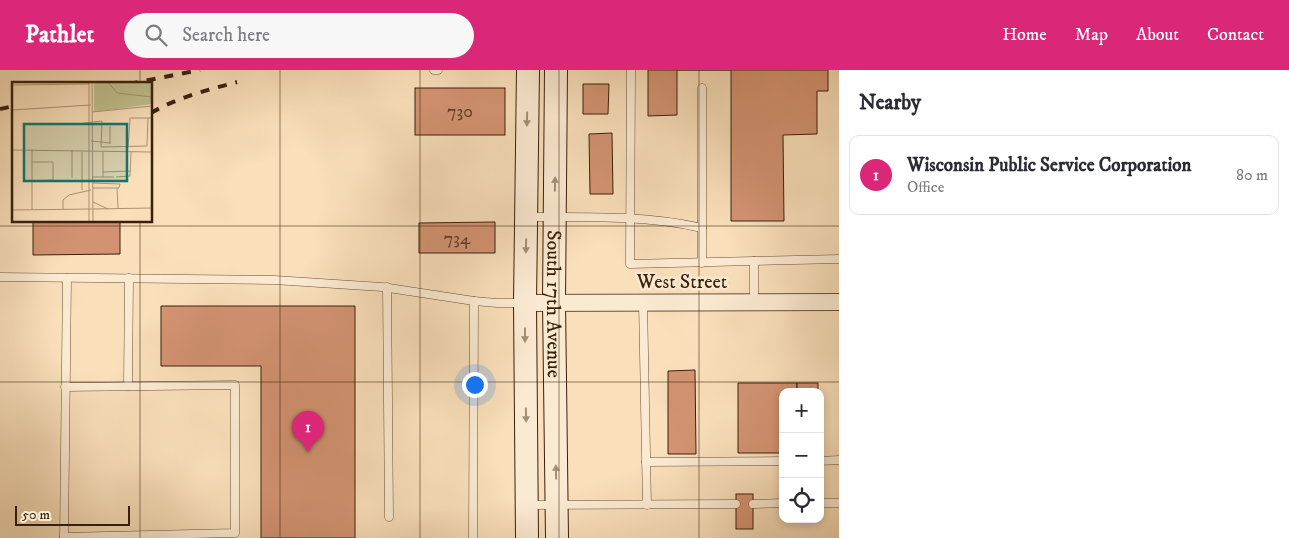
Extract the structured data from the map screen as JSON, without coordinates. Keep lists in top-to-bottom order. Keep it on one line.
{"streets":{"main road":["South 17th Avenue"],"street":["West Street"]},"crossings":[["West Street","South 17th Avenue"]],"house_numbers":["730","734"],"scale_bar":"50 m","page":{"header":"Pathlet","search":"Search here","nav":["Home","Map","About","Contact"],"heading":"Nearby","list":[{"mark":"1","name":"Wisconsin Public Service Corporation","note":"Office","value":"80 m"}],"map_buttons":["+","−"],"pins":"1","scale":"50 m"}}
